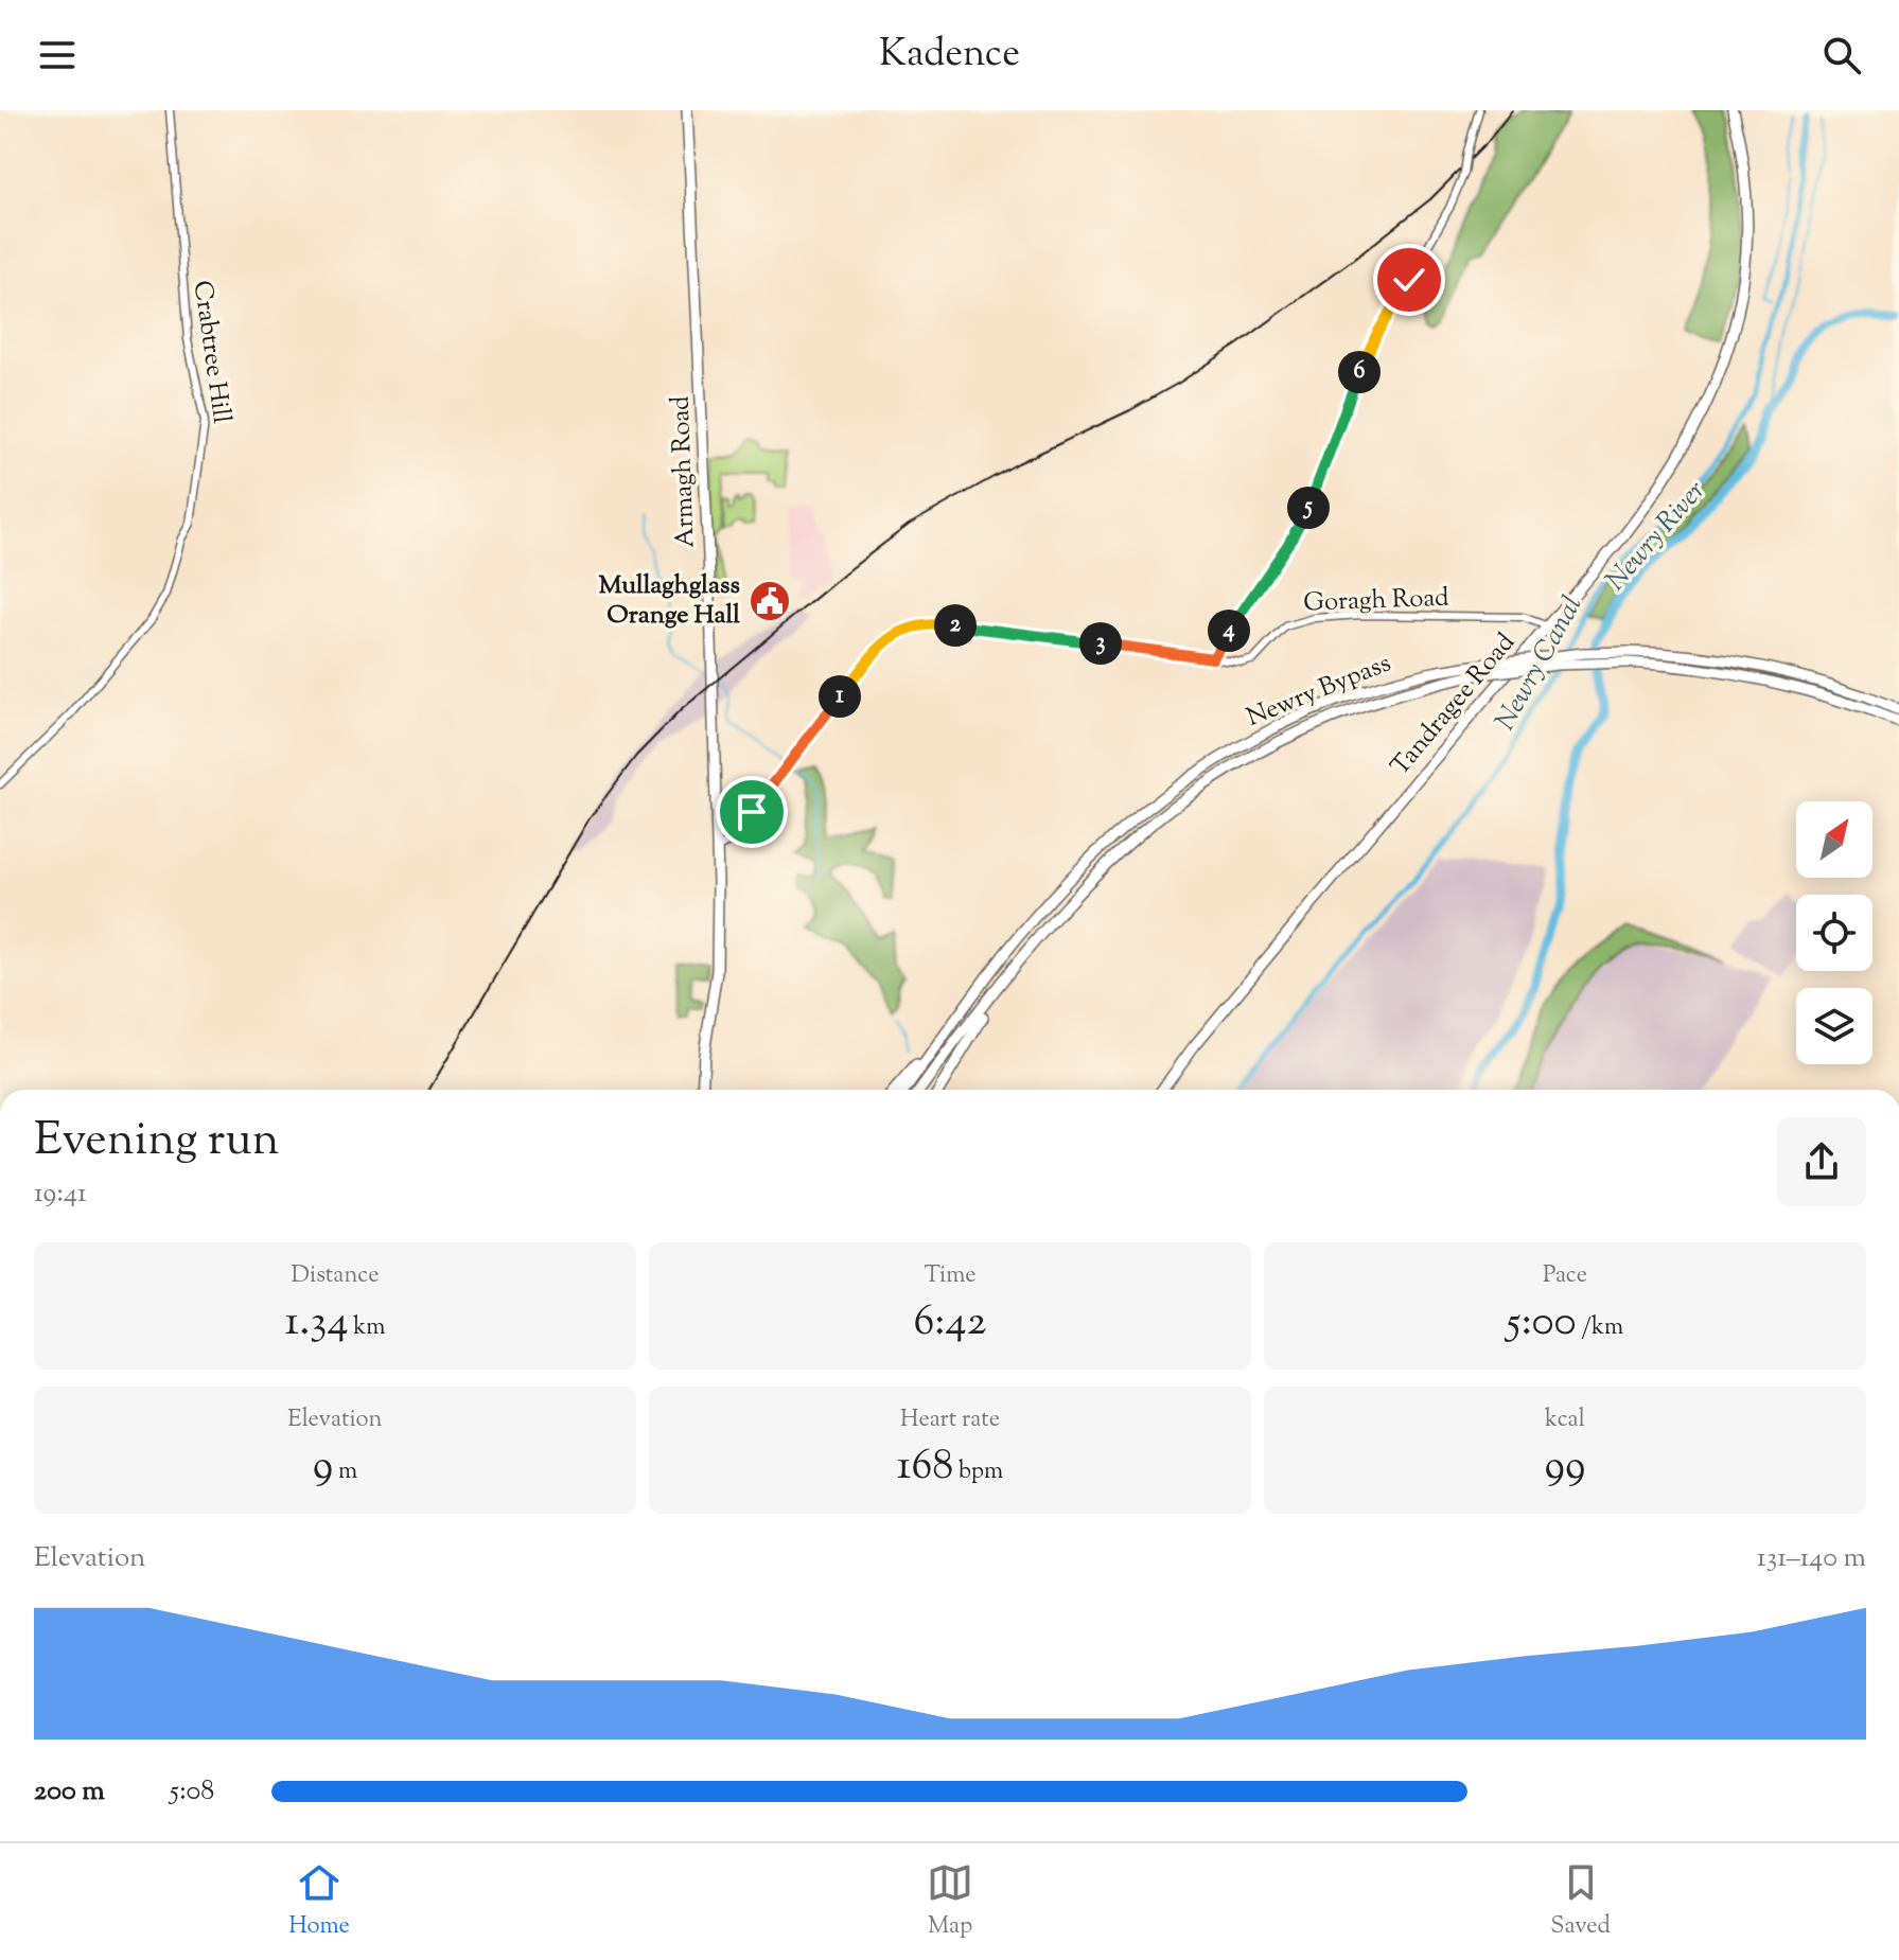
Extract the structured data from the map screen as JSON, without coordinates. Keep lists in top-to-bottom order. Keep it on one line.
{"streets":{"highway":["Armagh Road","Newry Bypass","Tandragee Road"],"street":["Crabtree Hill","Goragh Road"]},"crossings":[["Armagh Road","Goragh Road"],["Goragh Road","Tandragee Road"]],"water":["Newry River","Newry Canal"],"places":{"public building":["Mullaghglass Orange Hall"]},"north":"top right","page":{"header":"Kadence","pins":["6","5","2","4","3","1"],"heading":["Evening run","19:41"],"stats":[["Distance","1.34 km"],["Time","6:42"],["Pace","5:00 /km"],["Elevation","9 m"],["Heart rate","168 bpm"],["kcal","99"]],"chart":["Elevation","131–140 m"],"list":[{"name":"200 m","note":"5:08"}],"tabs":["Home","Map","Saved"]}}
